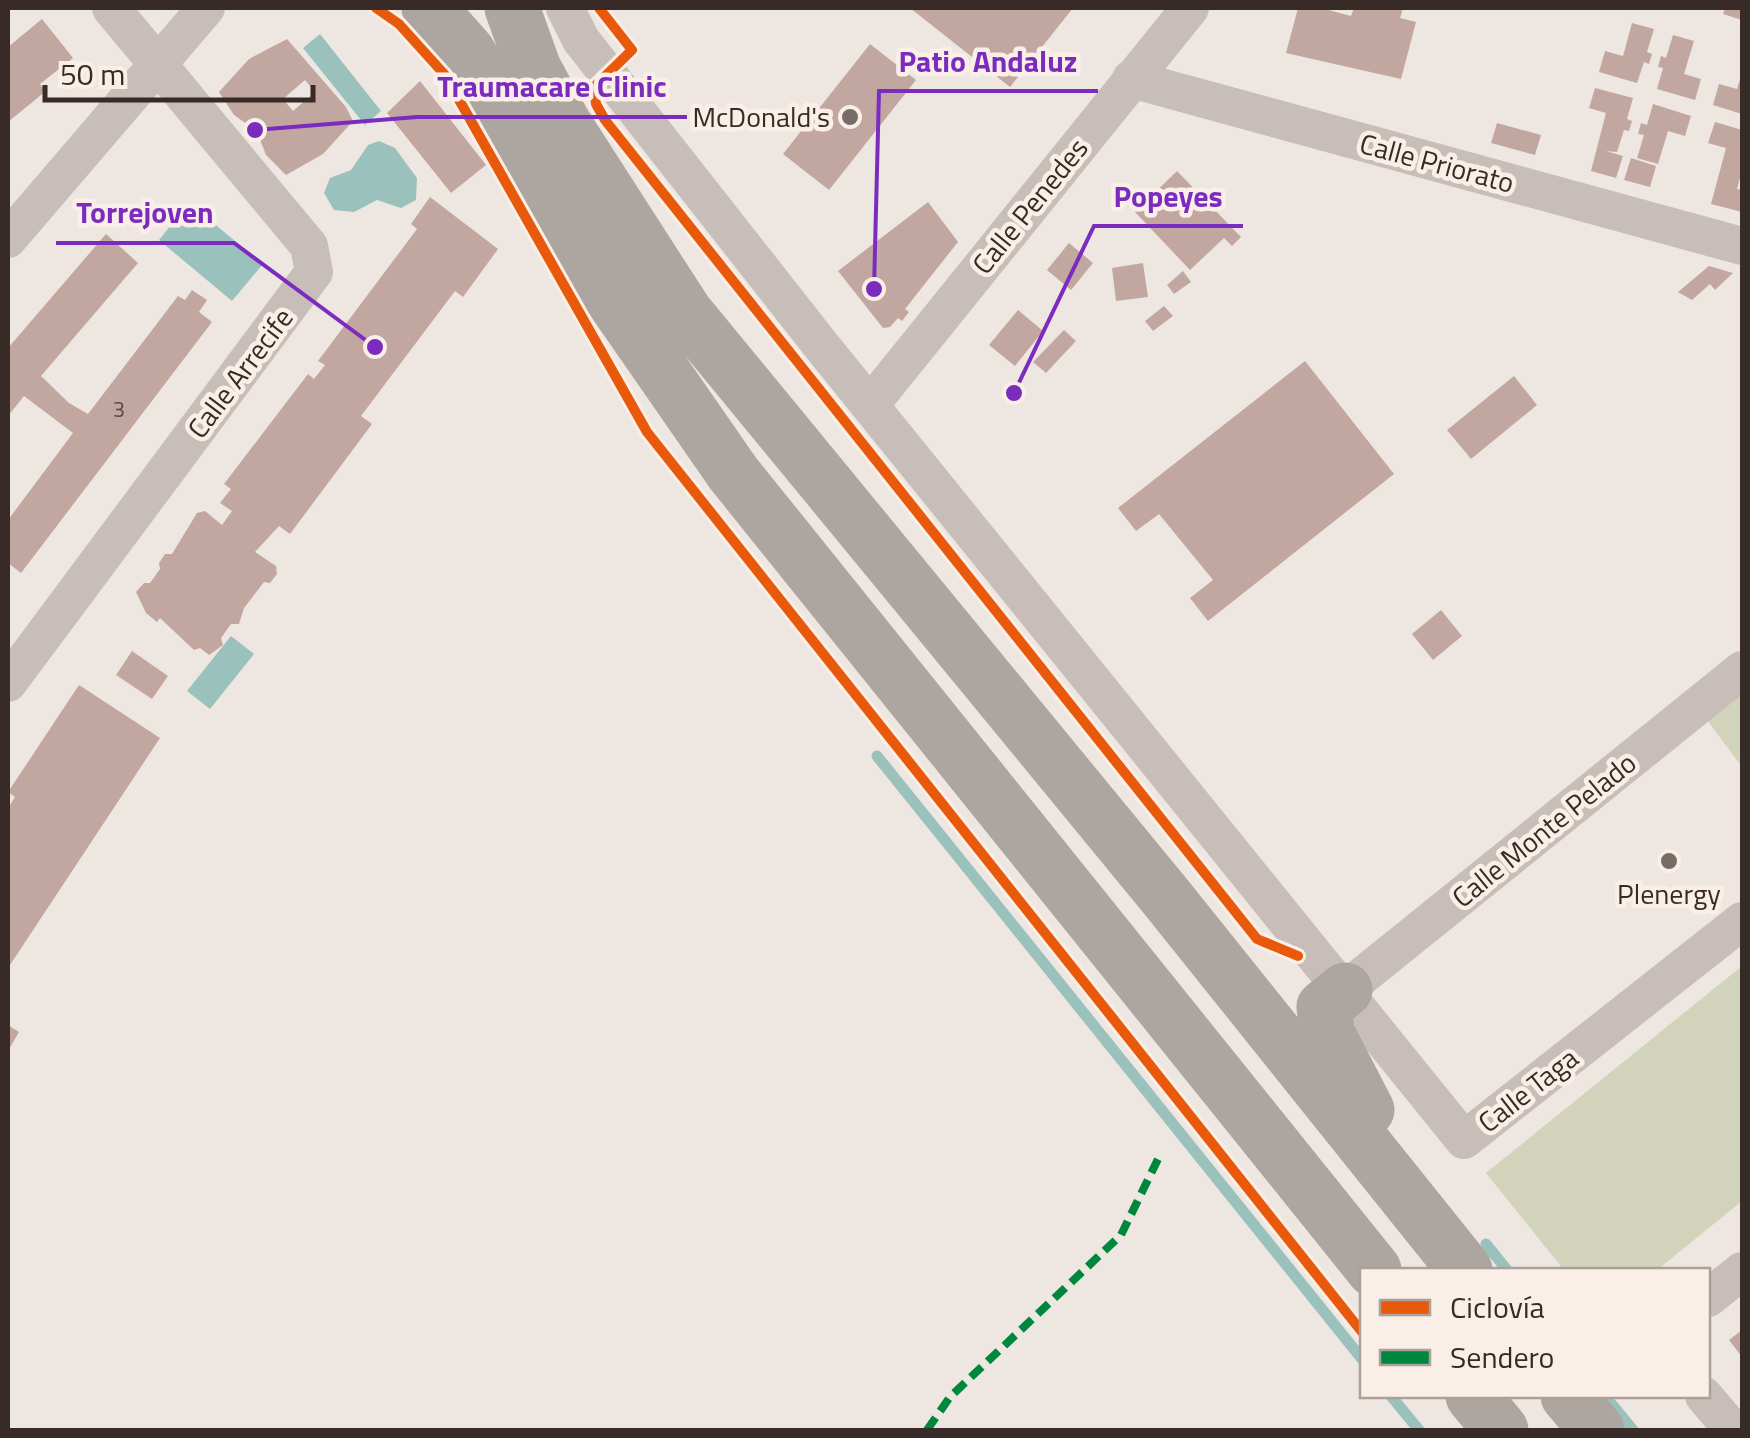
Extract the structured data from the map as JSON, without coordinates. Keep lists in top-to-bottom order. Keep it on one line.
{"streets":{"street":["Calle Priorato","Calle Penedes","Calle Arrecife","Calle Monte Pelado","Calle Taga"]},"crossings":[["Calle Priorato","Calle Penedes"],["Calle Monte Pelado","Calle Taga"]],"places":["McDonald's","Traumacare Clinic","Patio Andaluz","Torrejoven","Popeyes","Plenergy"],"house_numbers":["3"],"legend":["Ciclovía","Sendero"],"scale_bar":"50 m"}
